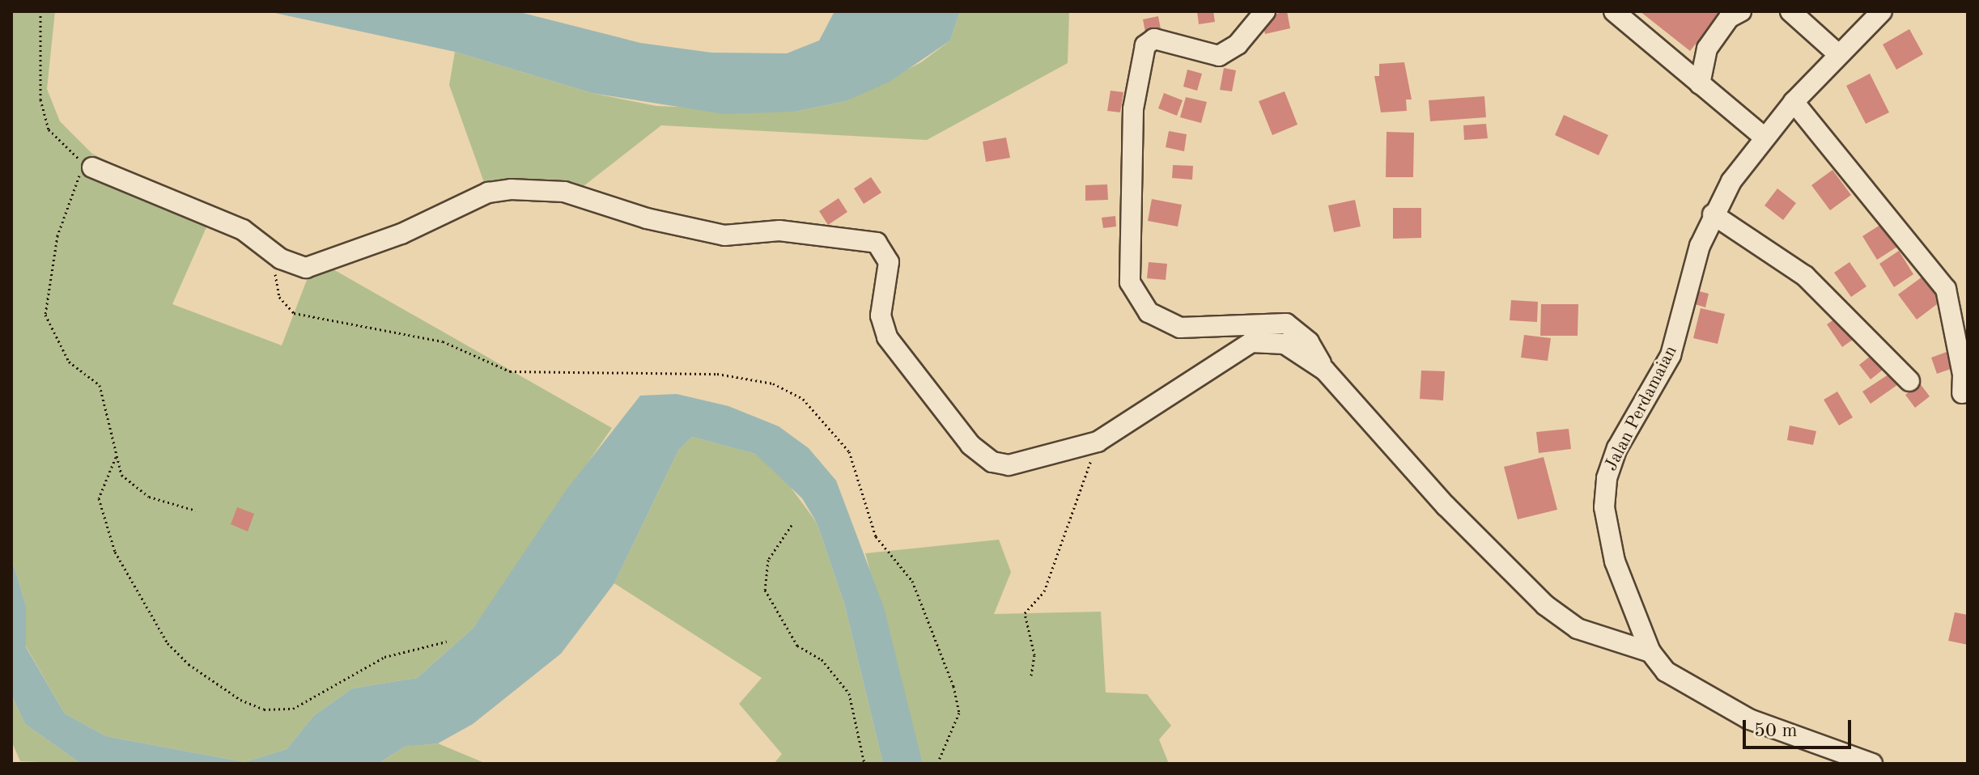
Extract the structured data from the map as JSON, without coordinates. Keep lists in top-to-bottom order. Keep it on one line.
{"streets":{"street":["Jalan Perdamaian"]},"scale_bar":"50 m"}
